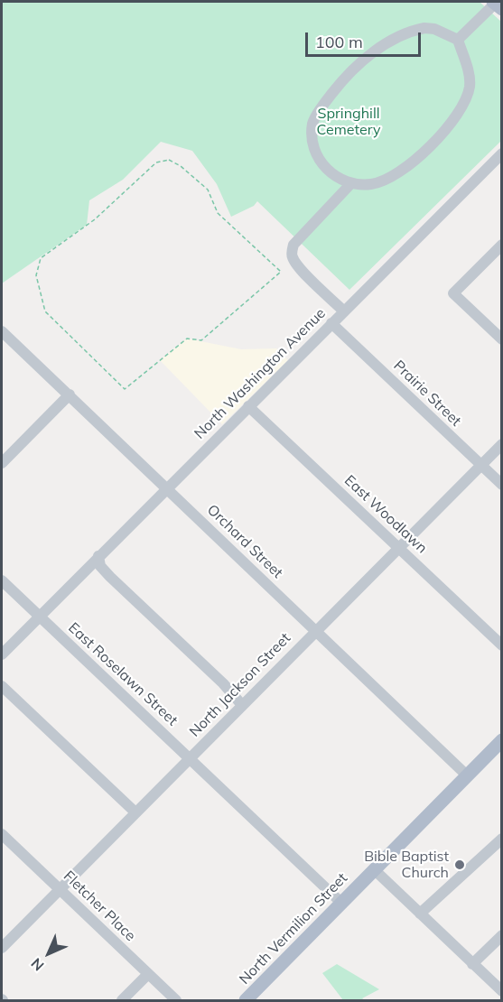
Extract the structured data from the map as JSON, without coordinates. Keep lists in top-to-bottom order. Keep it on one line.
{"streets":{"main road":["North Vermilion Street"],"street":["North Washington Avenue","Prairie Street","East Woodlawn","Orchard Street","East Roselawn Street","North Jackson Street","Fletcher Place"]},"crossings":[["North Washington Avenue","Prairie Street"],["North Washington Avenue","East Woodlawn"],["North Washington Avenue","Orchard Street"],["North Washington Avenue","East Roselawn Street"],["Prairie Street","North Jackson Street"],["East Woodlawn","North Jackson Street"],["Orchard Street","North Jackson Street"],["Orchard Street","North Vermilion Street"],["East Roselawn Street","North Jackson Street"],["East Roselawn Street","North Vermilion Street"],["North Jackson Street","Fletcher Place"]],"parks":["Springhill Cemetery"],"places":["Bible Baptist Church"],"scale_bar":"100 m","north":"bottom left"}
